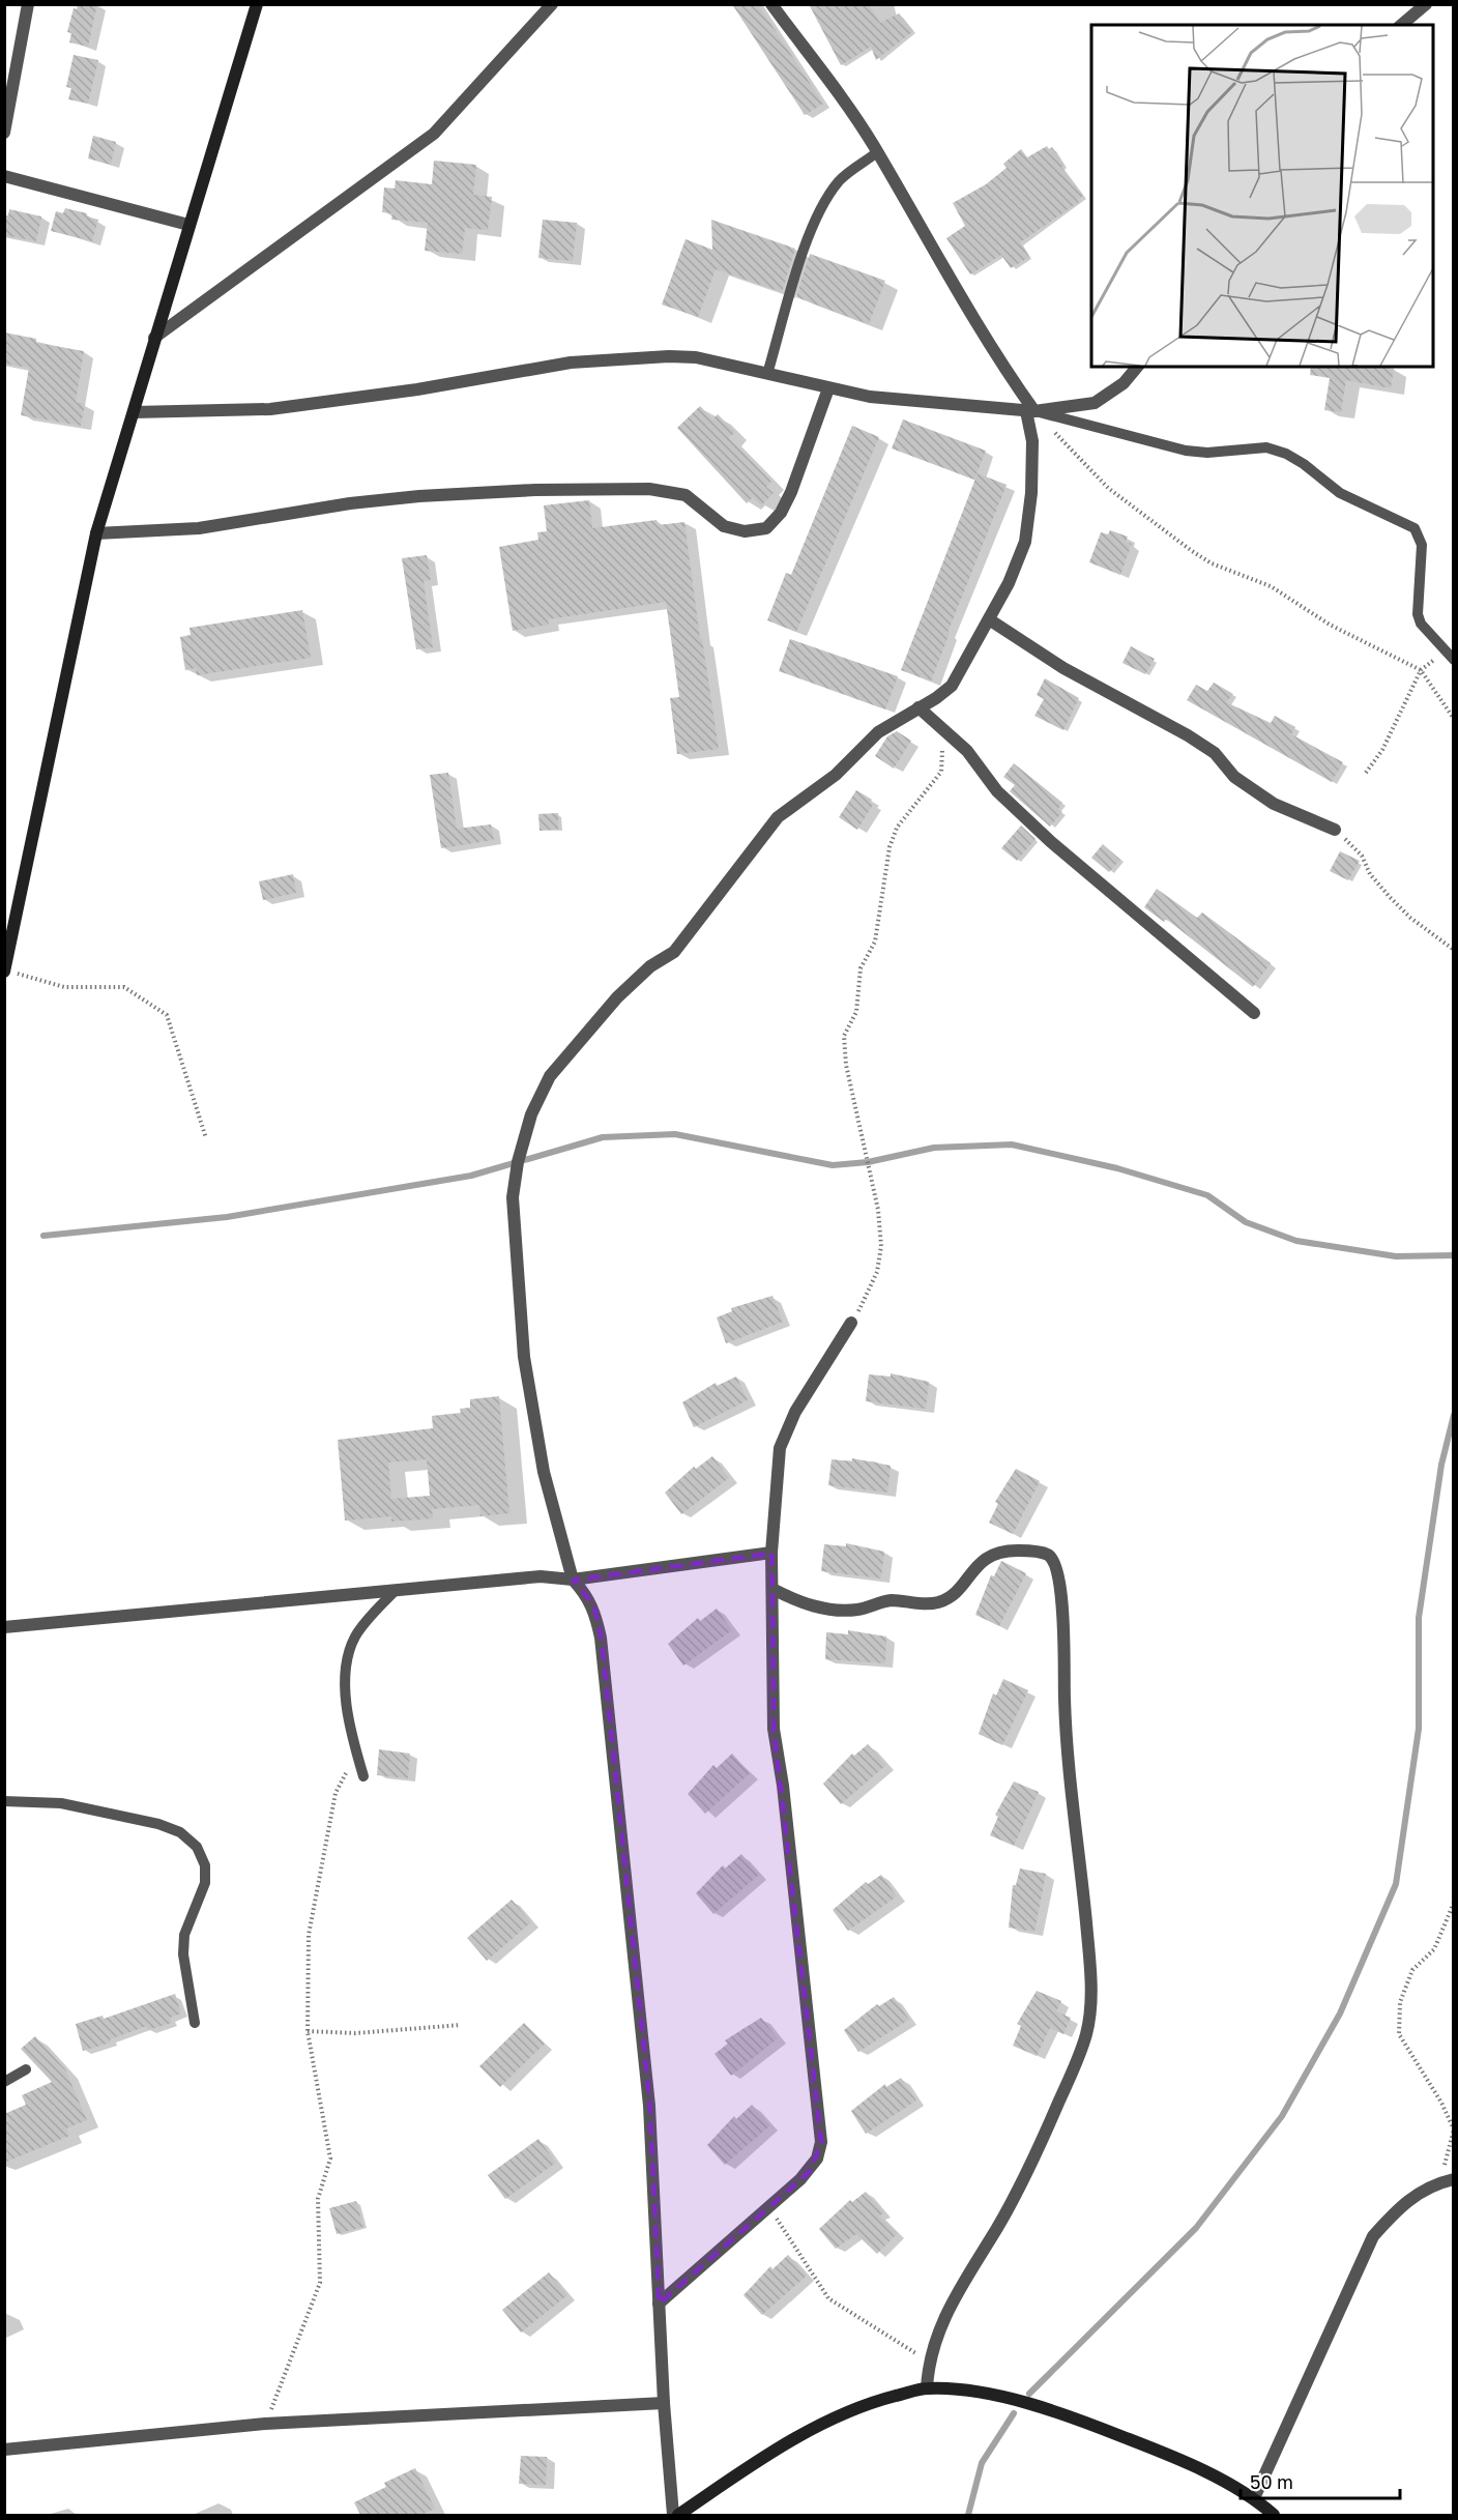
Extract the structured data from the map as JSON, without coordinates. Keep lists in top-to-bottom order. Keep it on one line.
{"scale_bar":"50 m"}
